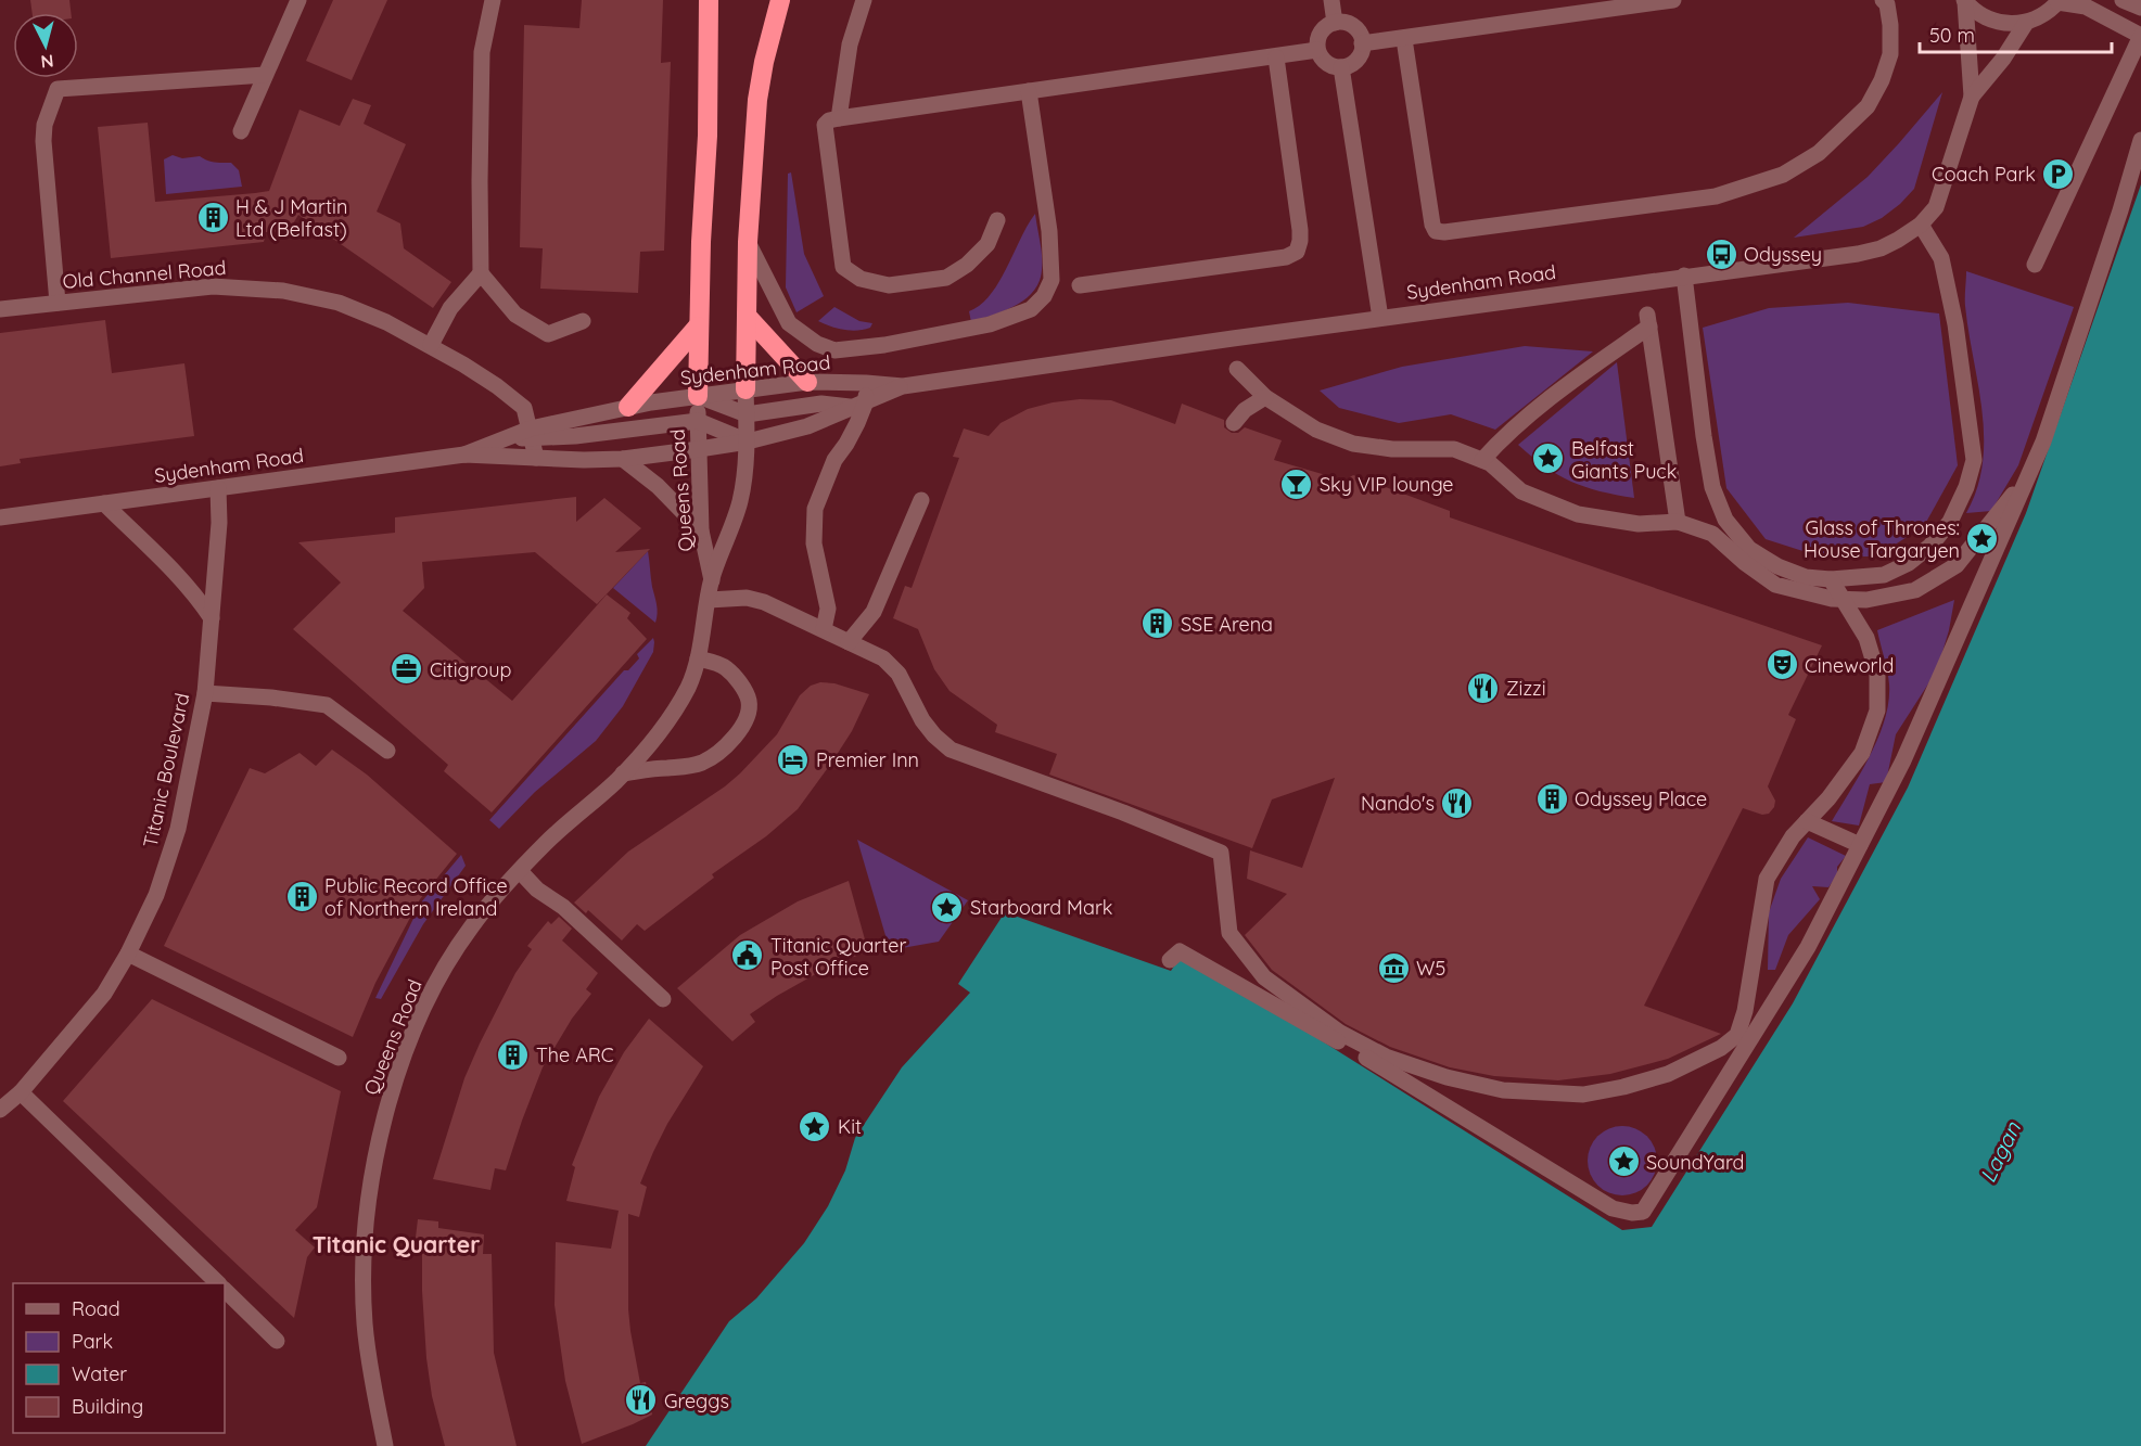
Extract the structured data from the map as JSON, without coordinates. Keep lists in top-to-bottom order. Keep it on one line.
{"streets":{"street":["Old Channel Road","Sydenham Road","Queens Road","Titanic Boulevard"]},"crossings":[["Old Channel Road","Sydenham Road"],["Sydenham Road","Queens Road"],["Sydenham Road","Titanic Boulevard"]],"districts":["Titanic Quarter"],"water":["Lagan"],"places":{"parking":["Coach Park"],"building":["H & J Martin Ltd (Belfast)","SSE Arena","Odyssey Place","Public Record Office of Northern Ireland","The ARC"],"bus stop":["Odyssey"],"place":["Belfast Giants Puck","Glass of Thrones: House Targaryen","Starboard Mark","Kit","SoundYard"],"bar":["Sky VIP lounge"],"theatre":["Cineworld"],"office":["Citigroup"],"restaurant":["Zizzi","Nando's","Greggs"],"hotel":["Premier Inn"],"public building":["Titanic Quarter Post Office"],"museum":["W5"]},"legend":["Road","Park","Water","Building"],"scale_bar":"50 m","north":"bottom"}
